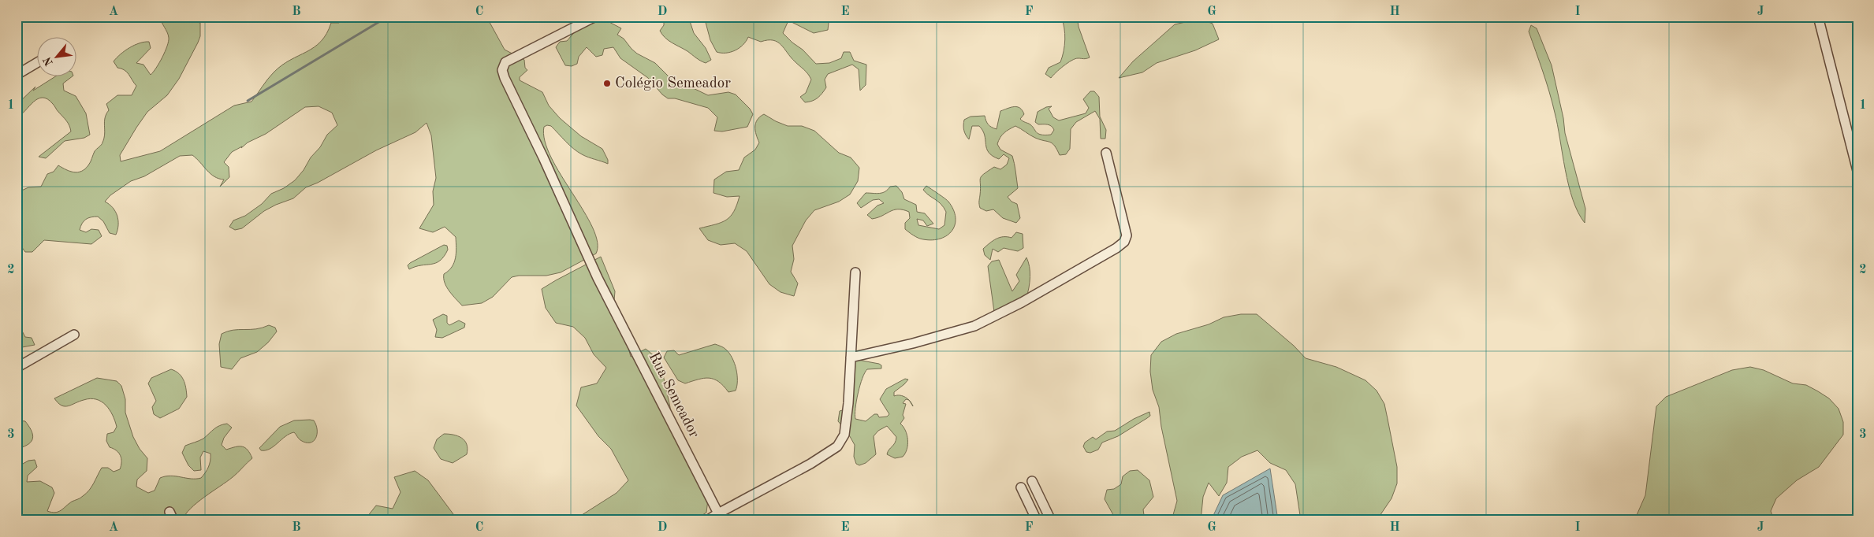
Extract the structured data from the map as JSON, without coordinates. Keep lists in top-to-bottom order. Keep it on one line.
{"streets":{"street":["Rua Semeador"]},"places":["Colégio Semeador"],"north":"bottom left","grid":{"columns":["A","B","C","D","E","F","G","H","I","J"],"rows":["1","2","3"]}}
